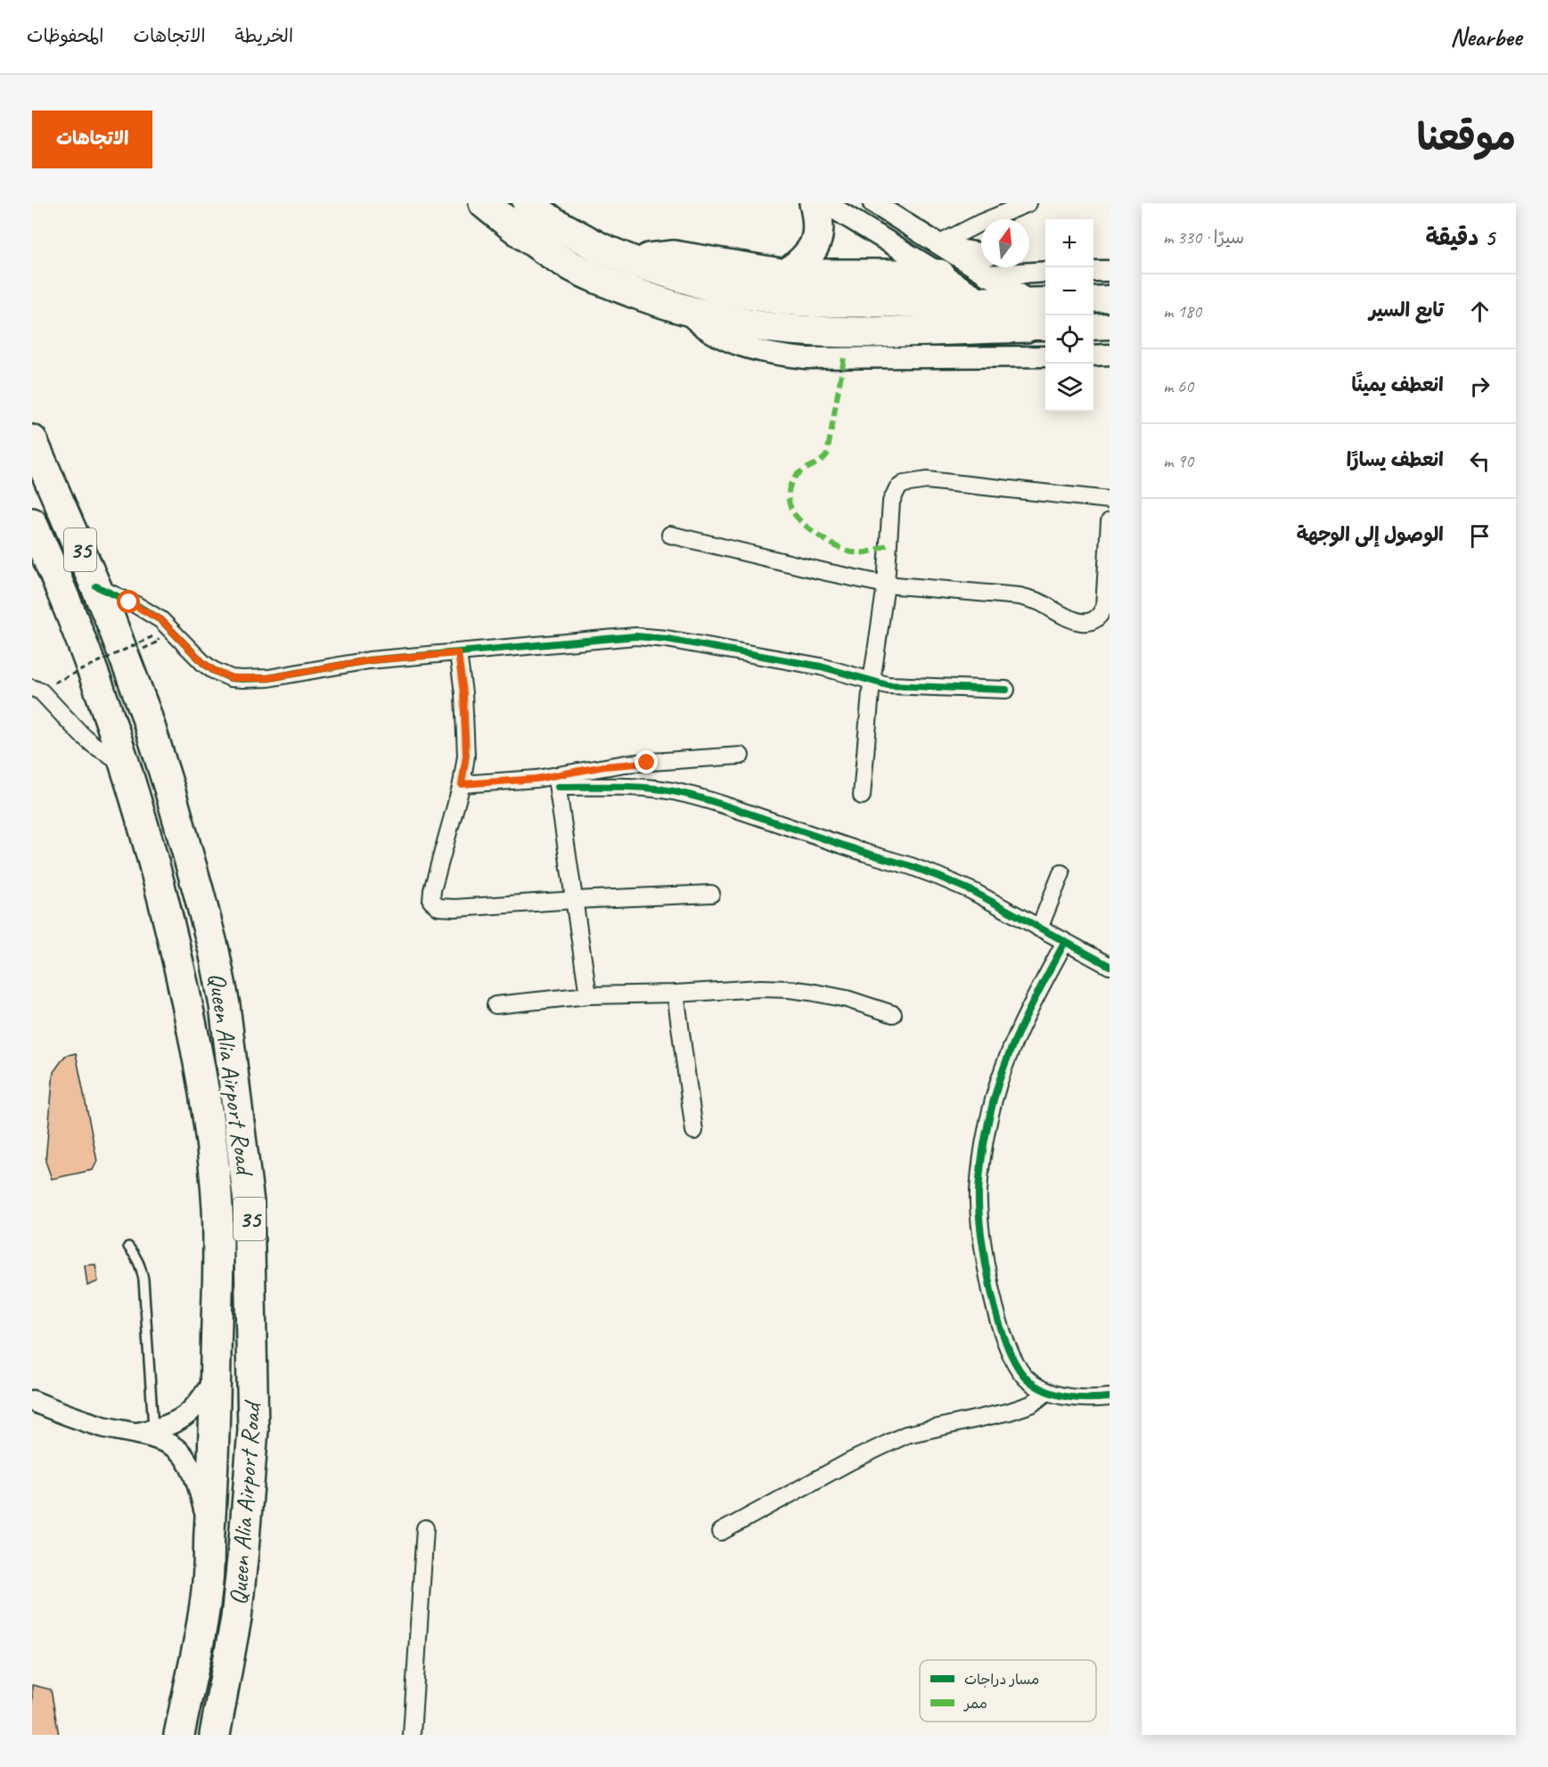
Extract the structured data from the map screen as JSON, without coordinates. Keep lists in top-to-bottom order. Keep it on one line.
{"streets":{"highway":["35","Queen Alia Airport Road"]},"legend":["مسار دراجات","ممر"],"north":"top","page":{"header":"Nearbee","nav":["الخريطة","الاتجاهات","المحفوظات"],"title":"موقعنا","buttons":"الاتجاهات","heading":["5 دقيقة","سيرًا · 330 m"],"map_buttons":["+","−"],"list":[["تابع السير","180 m"],["انعطف يمينًا","60 m"],["انعطف يسارًا","90 m"],"الوصول إلى الوجهة"]}}
